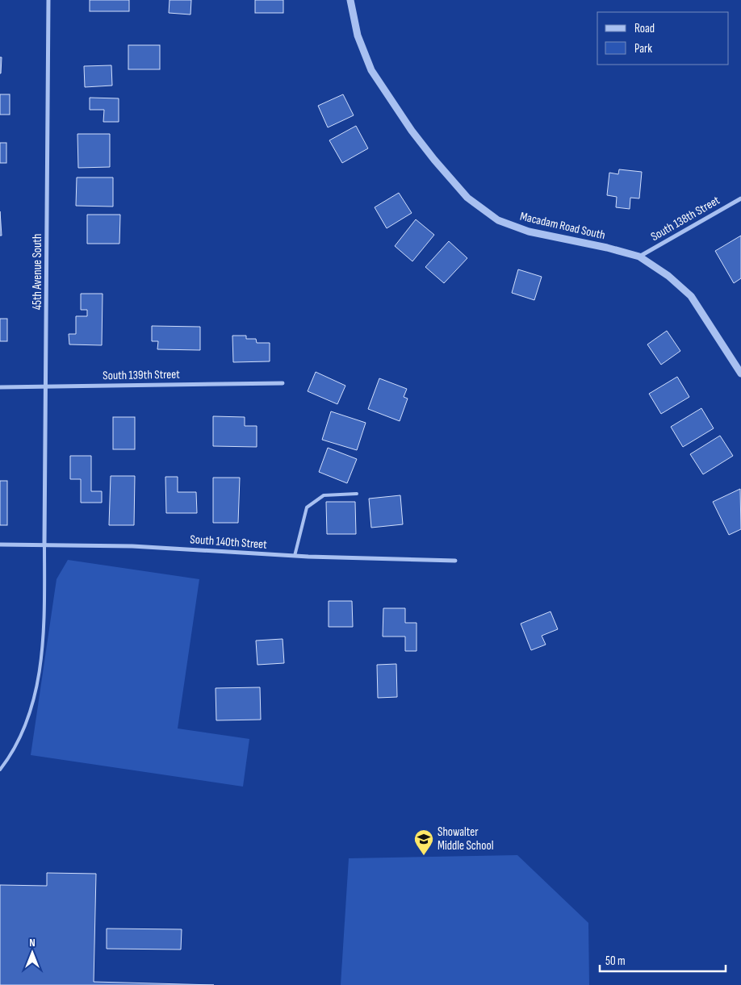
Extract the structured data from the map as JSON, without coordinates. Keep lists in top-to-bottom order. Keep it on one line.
{"streets":{"street":["South 138th Street","Macadam Road South","45th Avenue South","South 139th Street","South 140th Street"]},"crossings":[["South 138th Street","Macadam Road South"],["45th Avenue South","South 139th Street"],["45th Avenue South","South 140th Street"]],"places":{"school or university":["Showalter Middle School"]},"legend":["Road","Park"],"scale_bar":"50 m","north":"top"}
